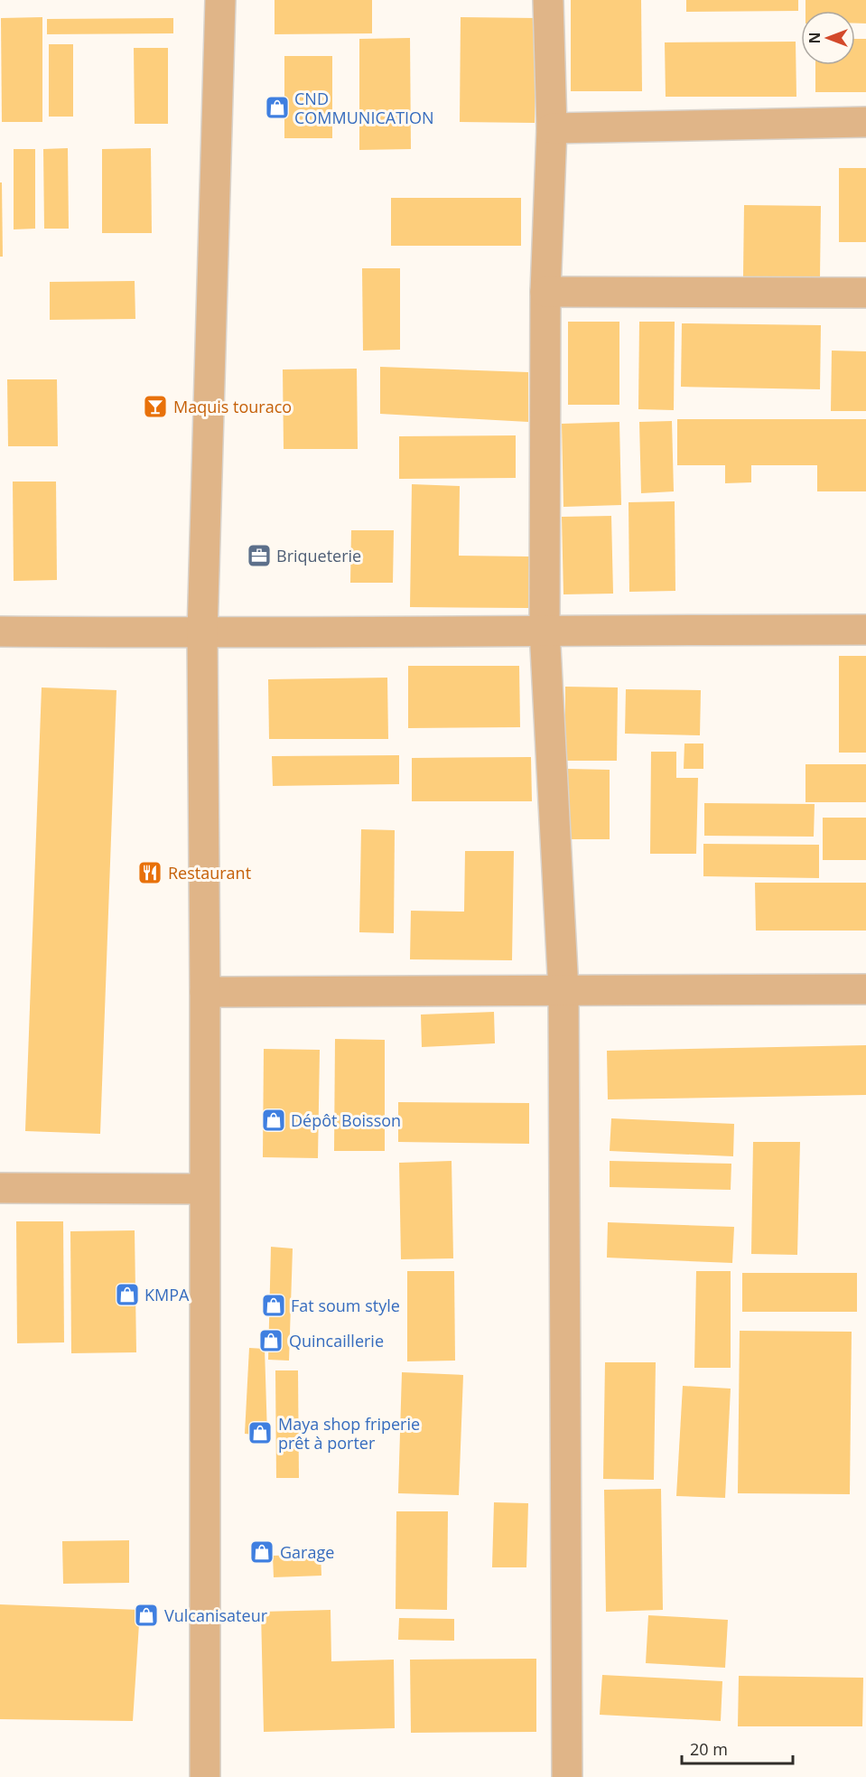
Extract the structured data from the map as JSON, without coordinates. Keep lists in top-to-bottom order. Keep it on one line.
{"places":{"shop":["CND COMMUNICATION","Dépôt Boisson","KMPA","Fat soum style","Quincaillerie","Maya shop friperie prêt à porter","Garage","Vulcanisateur"],"bar":["Maquis touraco"],"office":["Briqueterie"],"restaurant":["Restaurant"]},"scale_bar":"20 m","north":"left"}
